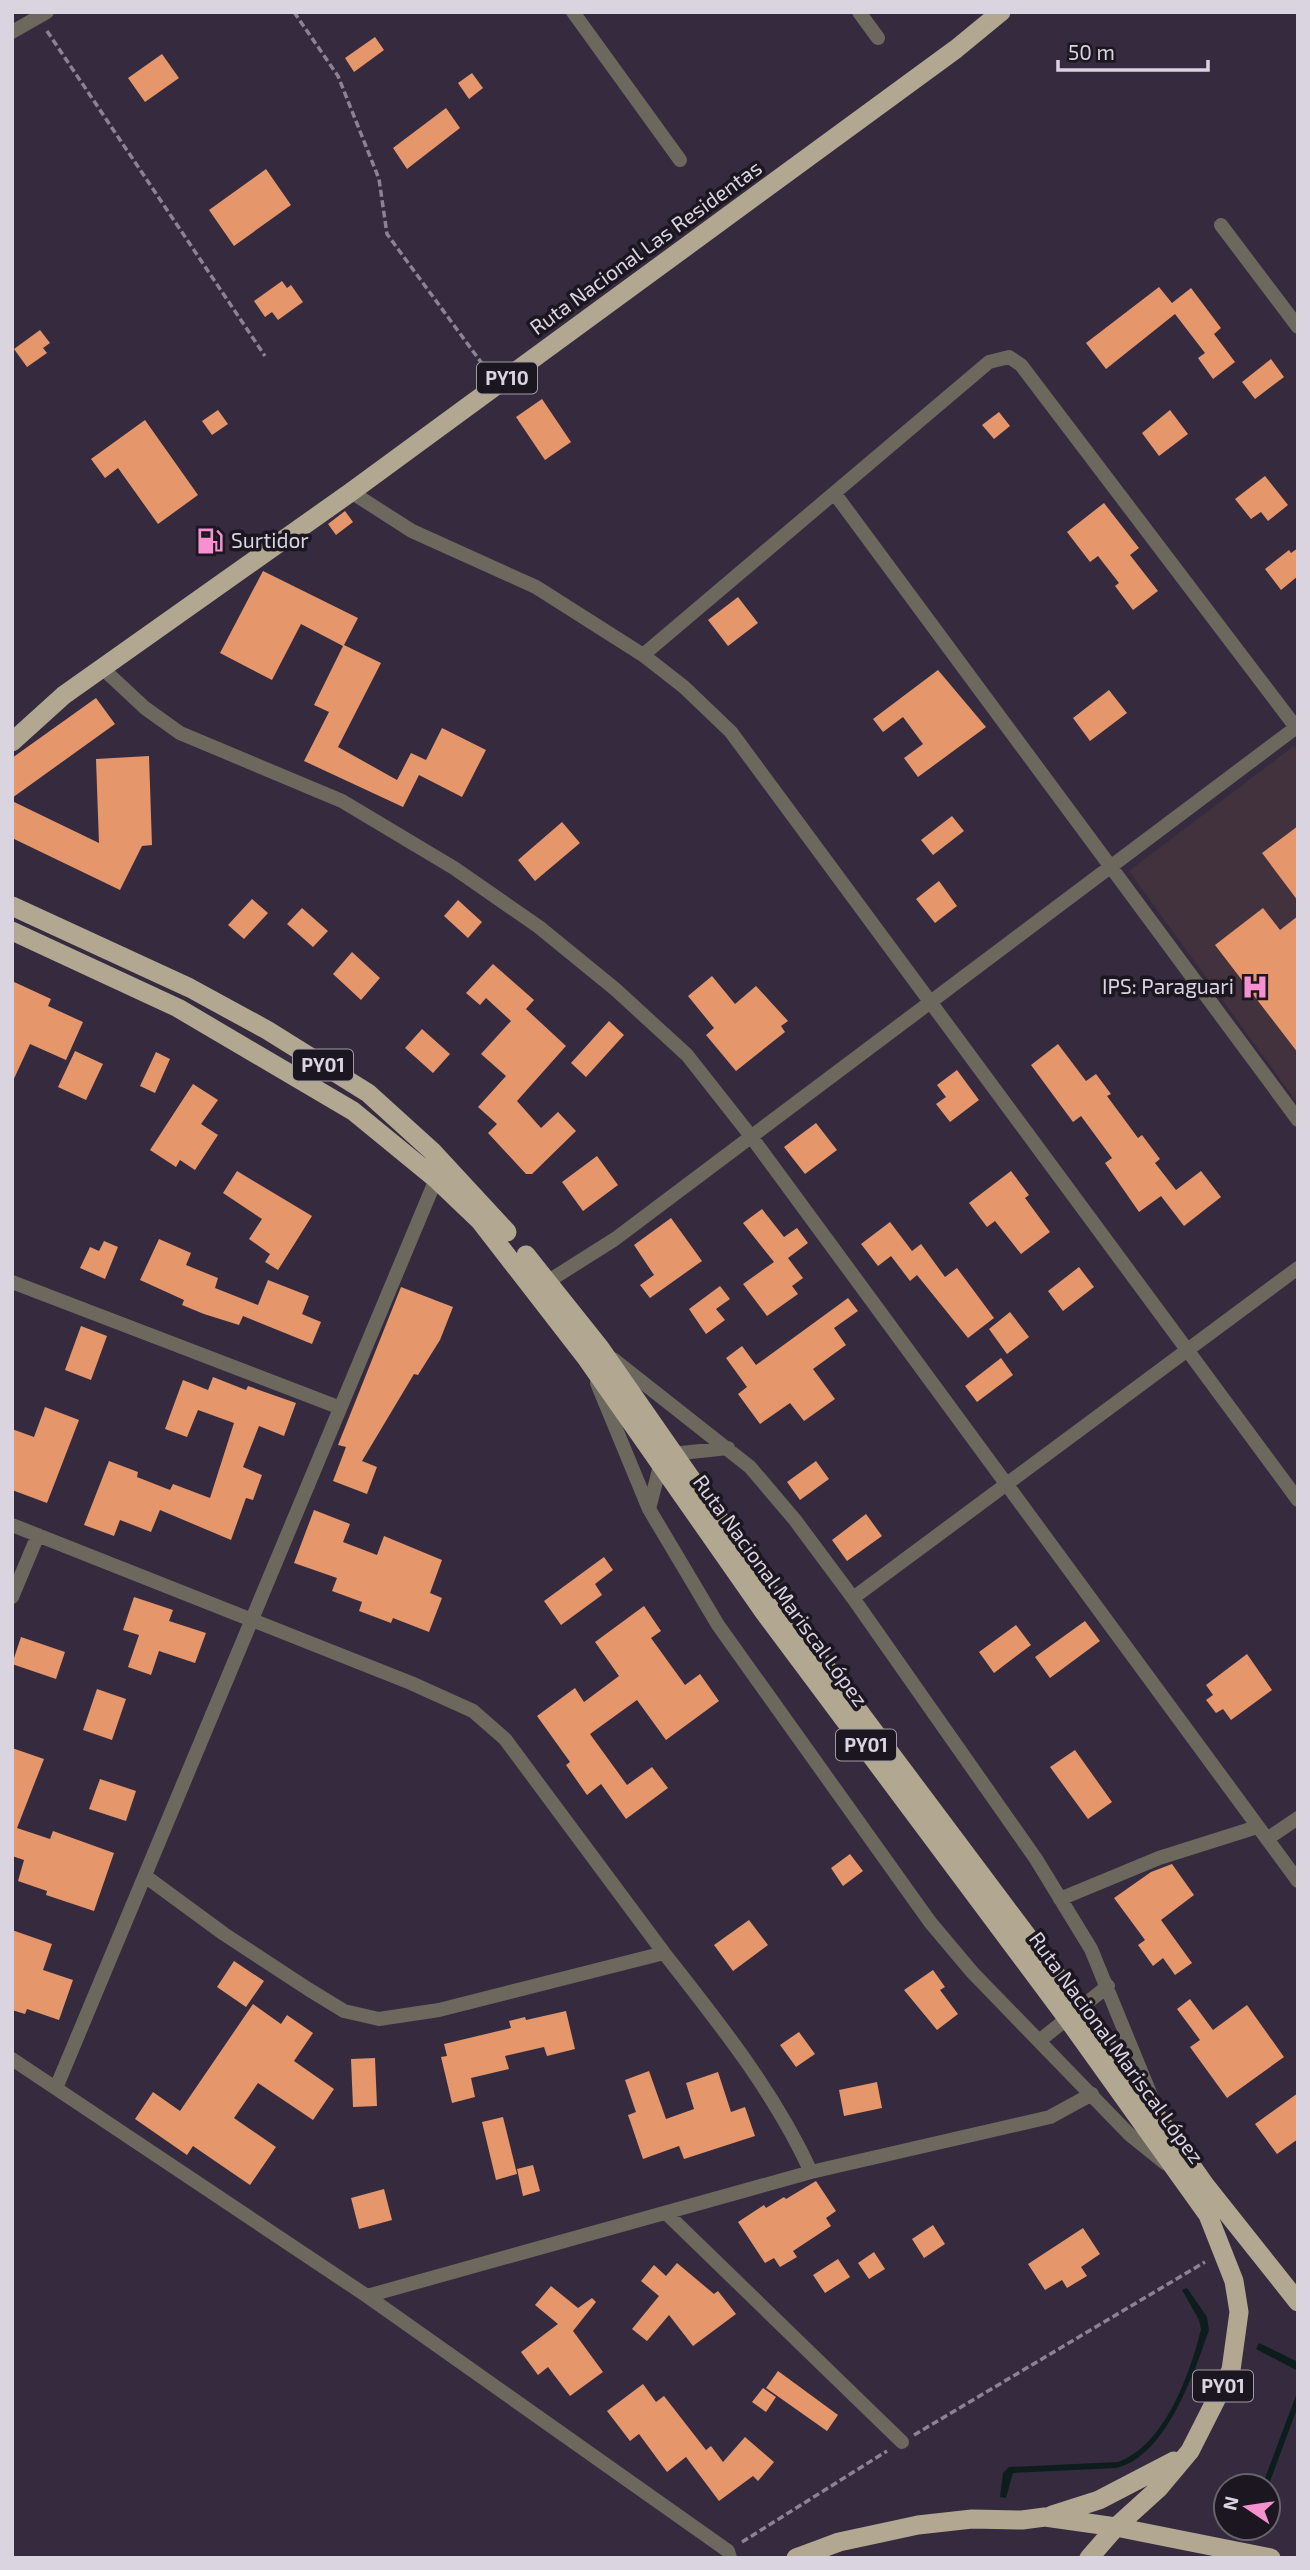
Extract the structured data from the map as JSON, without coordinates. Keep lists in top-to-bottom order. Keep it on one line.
{"streets":{"highway":["Ruta Nacional Las Residentas","PY10","PY01","Ruta Nacional Mariscal López"]},"places":{"fuel station":["Surtidor"],"hospital":["IPS: Paraguari"]},"scale_bar":"50 m","north":"left"}
